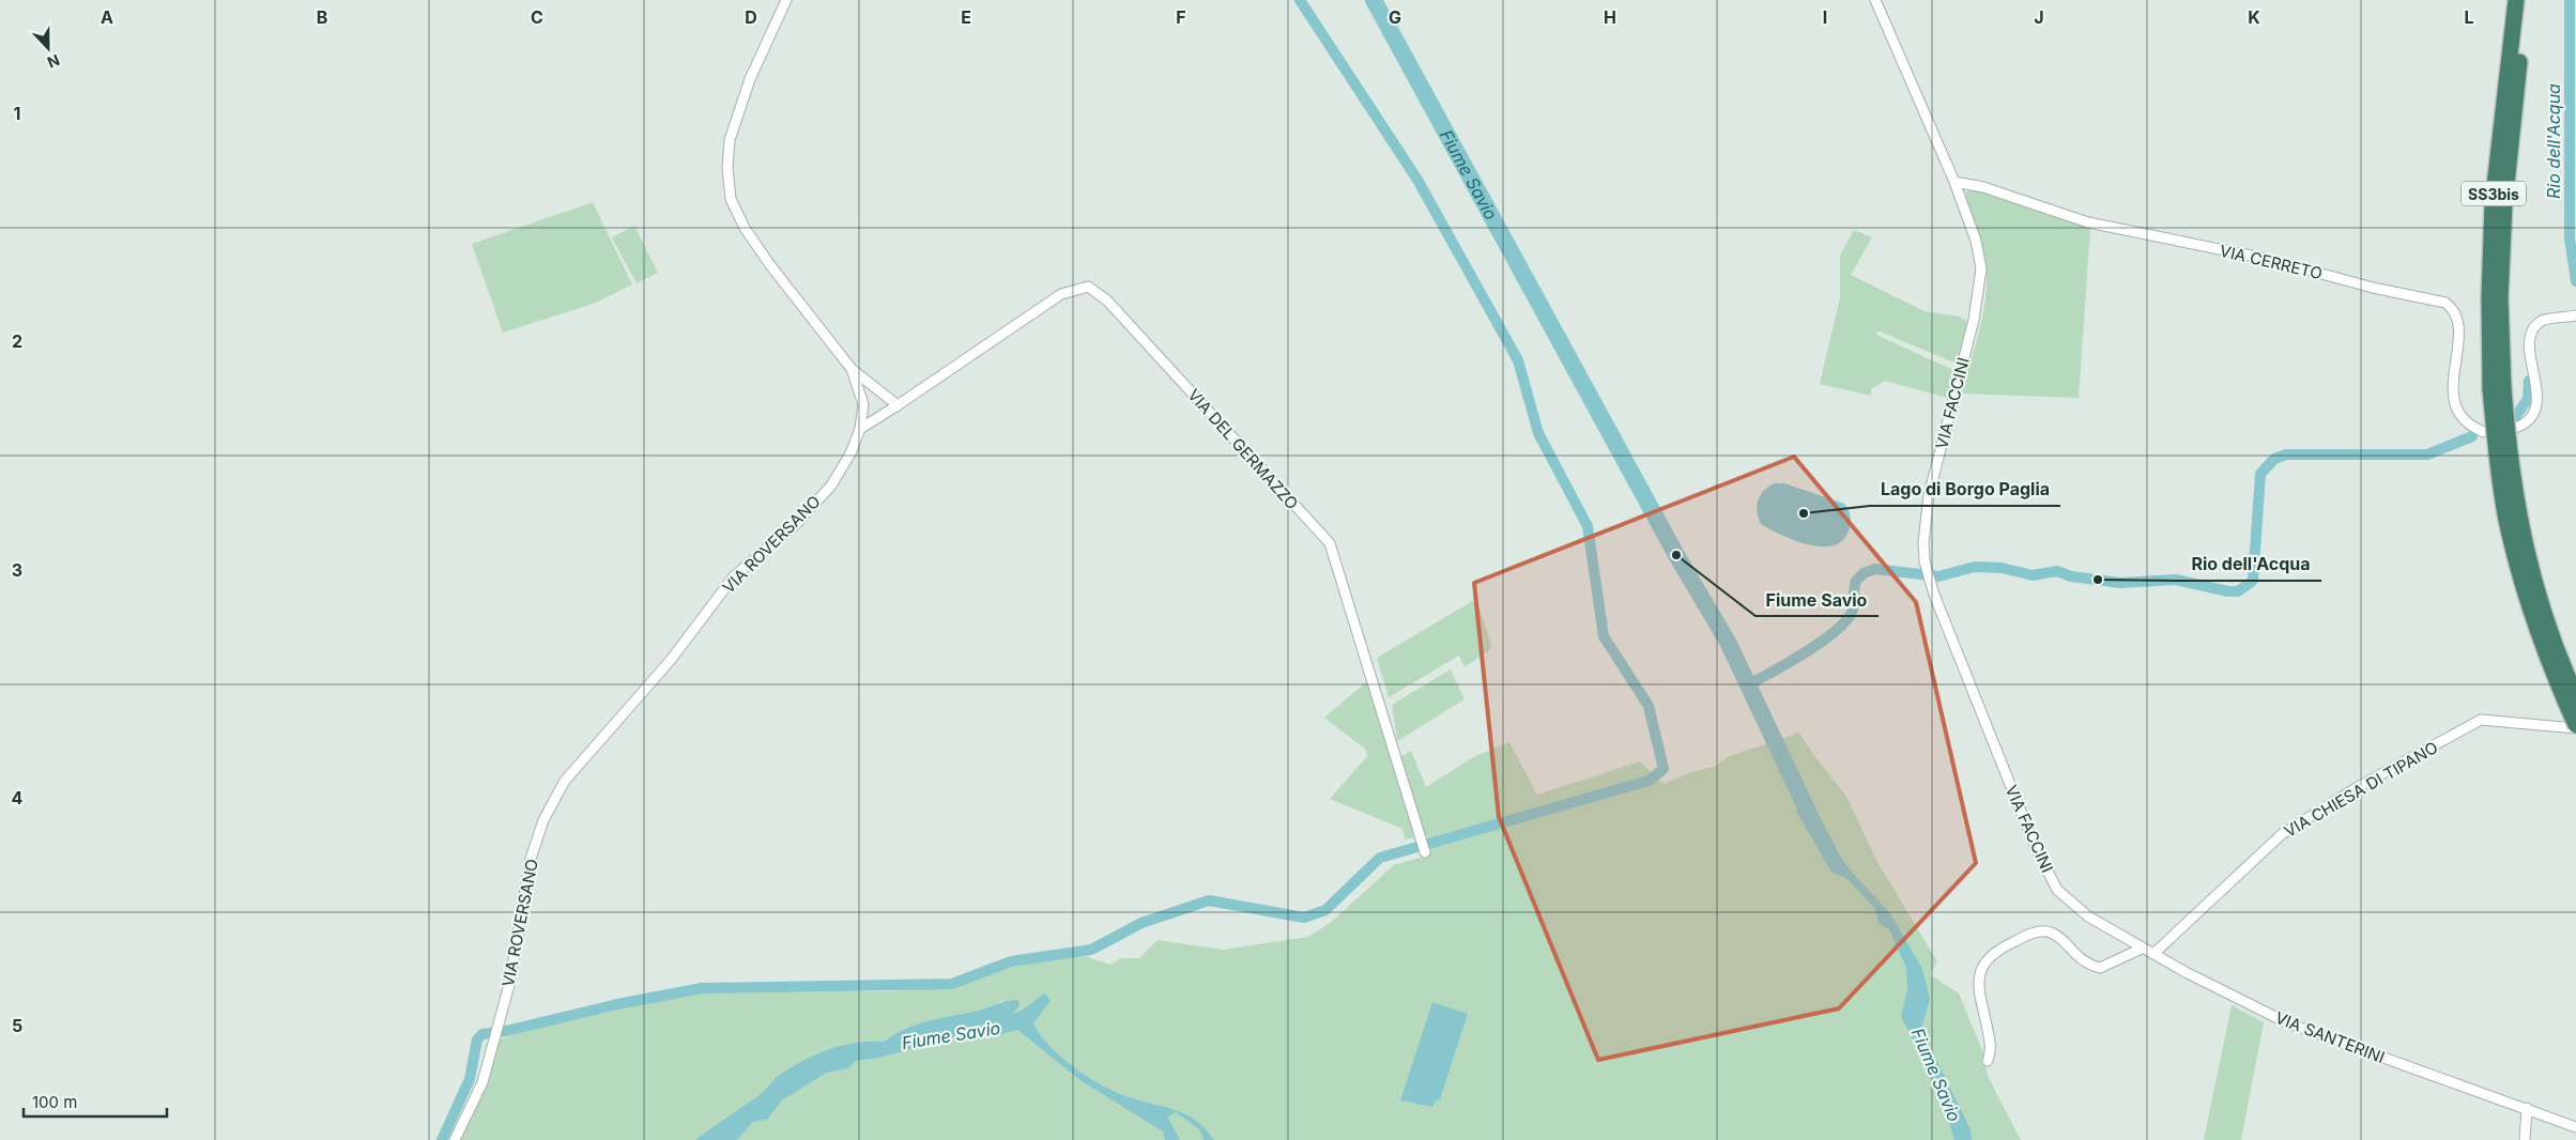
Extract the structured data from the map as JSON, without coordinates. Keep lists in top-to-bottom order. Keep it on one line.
{"streets":{"highway":["SS3bis"],"street":["VIA CERRETO","VIA FACCINI","VIA DEL GERMAZZO","VIA ROVERSANO","VIA CHIESA DI TIPANO","VIA SANTERINI"]},"crossings":[["SS3bis","VIA CHIESA DI TIPANO"],["VIA CERRETO","VIA FACCINI"],["VIA FACCINI","VIA SANTERINI"],["VIA DEL GERMAZZO","VIA ROVERSANO"],["VIA CHIESA DI TIPANO","VIA SANTERINI"]],"water":["Rio dell'Acqua","Fiume Savio"],"places":["Lago di Borgo Paglia","Fiume Savio","Rio dell'Acqua"],"scale_bar":"100 m","north":"bottom","grid":{"columns":["A","B","C","D","E","F","G","H","I","J","K","L"],"rows":["1","2","3","4","5"]}}
